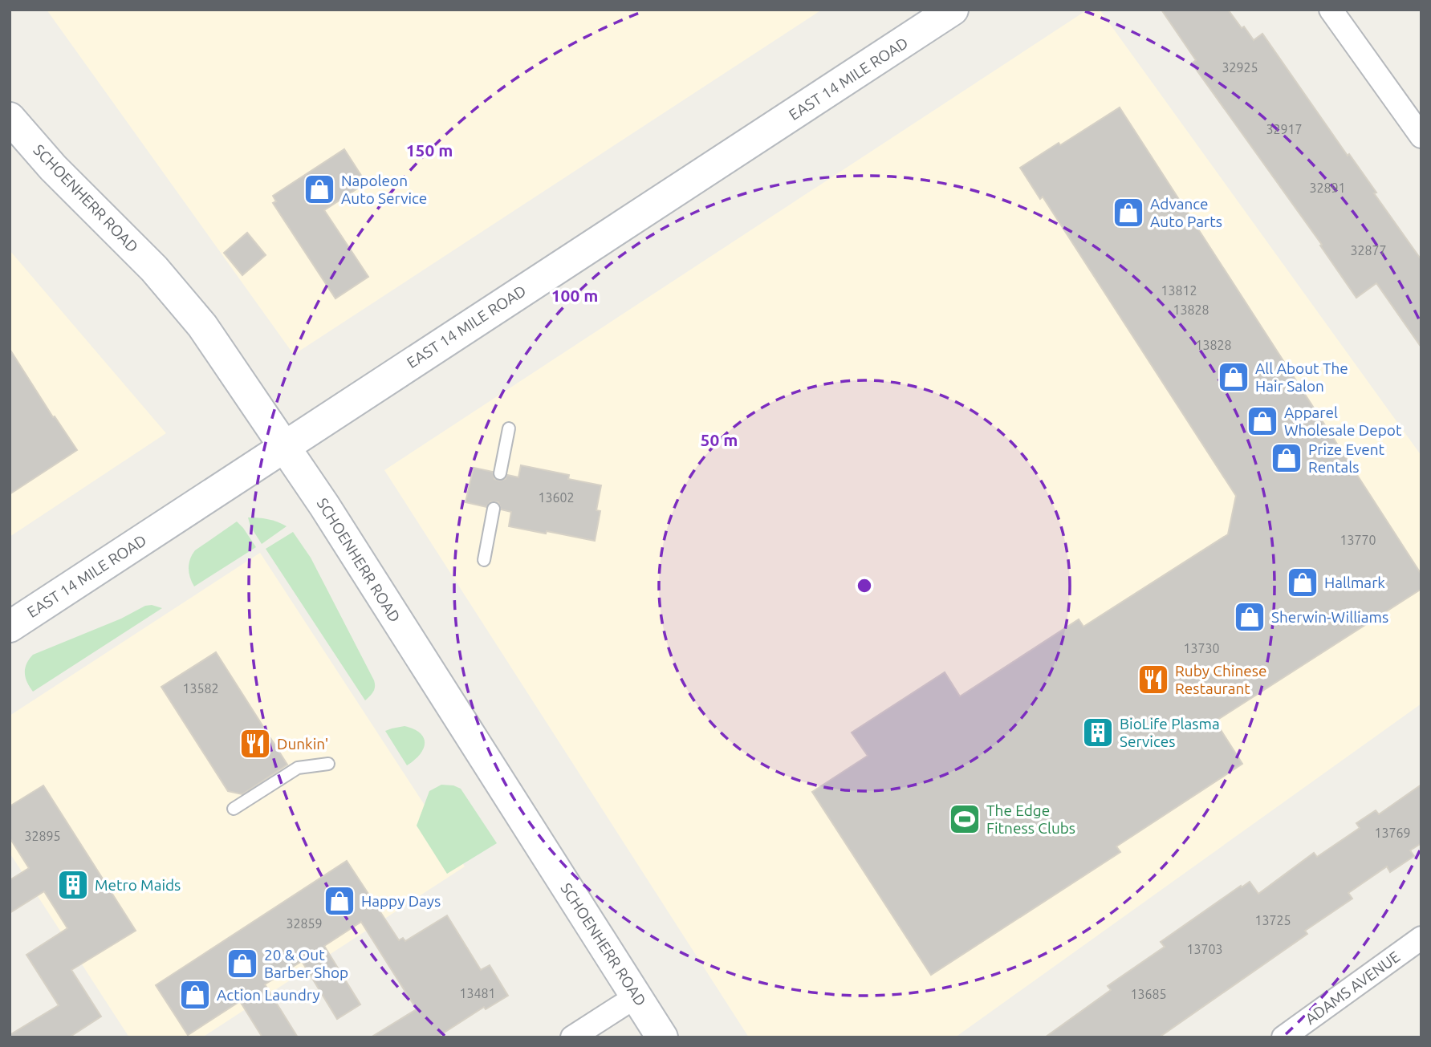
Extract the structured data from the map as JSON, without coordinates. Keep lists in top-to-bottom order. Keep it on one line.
{"streets":{"main road":["EAST 14 MILE ROAD","SCHOENHERR ROAD"],"street":["ADAMS AVENUE"]},"crossings":[["EAST 14 MILE ROAD","SCHOENHERR ROAD"]],"places":{"shop":["Napoleon Auto Service","Advance Auto Parts","All About The Hair Salon","Apparel Wholesale Depot","Prize Event Rentals","Hallmark","Sherwin-Williams","Happy Days","20 & Out Barber Shop","Action Laundry"],"restaurant":["Ruby Chinese Restaurant","Dunkin'"],"building":["BioLife Plasma Services","Metro Maids"],"sports":["The Edge Fitness Clubs"]},"house_numbers":["32925","32917","32891","32877","13812","13828","13828","13602","13770","13730","13582","13769","32895","13725","32859","13703","13481","13685"],"rings":["150 m","100 m","50 m"]}
